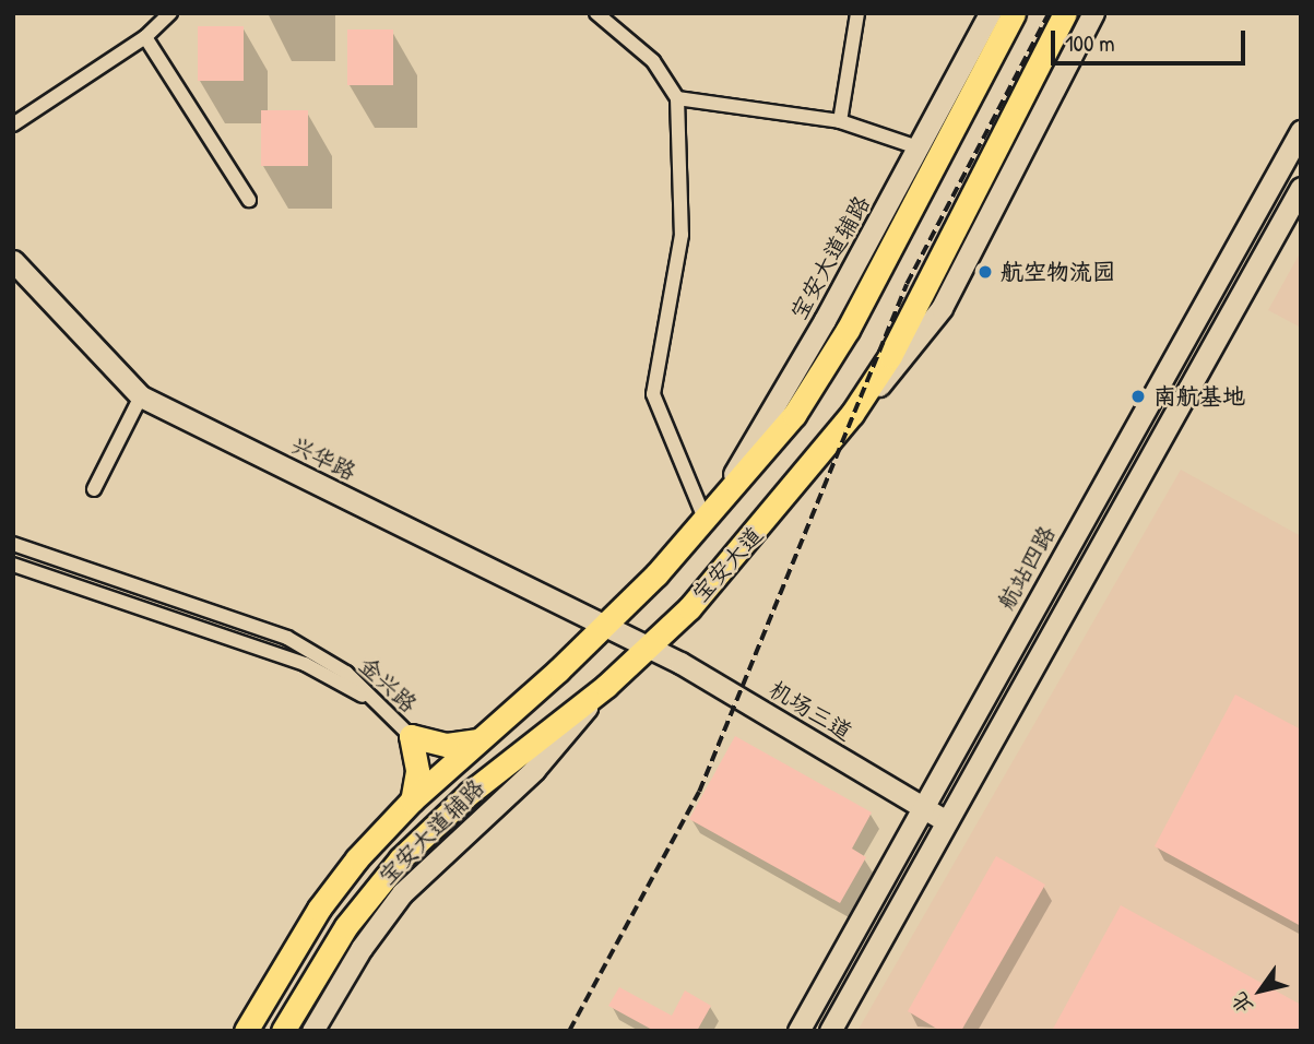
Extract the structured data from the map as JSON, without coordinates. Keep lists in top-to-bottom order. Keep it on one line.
{"streets":{"main road":["宝安大道"],"street":["宝安大道辅路","兴华路","航站四路","金兴路","机场三道"]},"crossings":[["宝安大道辅路","宝安大道"],["兴华路","宝安大道"],["兴华路","机场三道"],["宝安大道","机场三道"],["航站四路","机场三道"]],"places":["航空物流园","南航基地"],"scale_bar":"100 m","north":"bottom left"}
